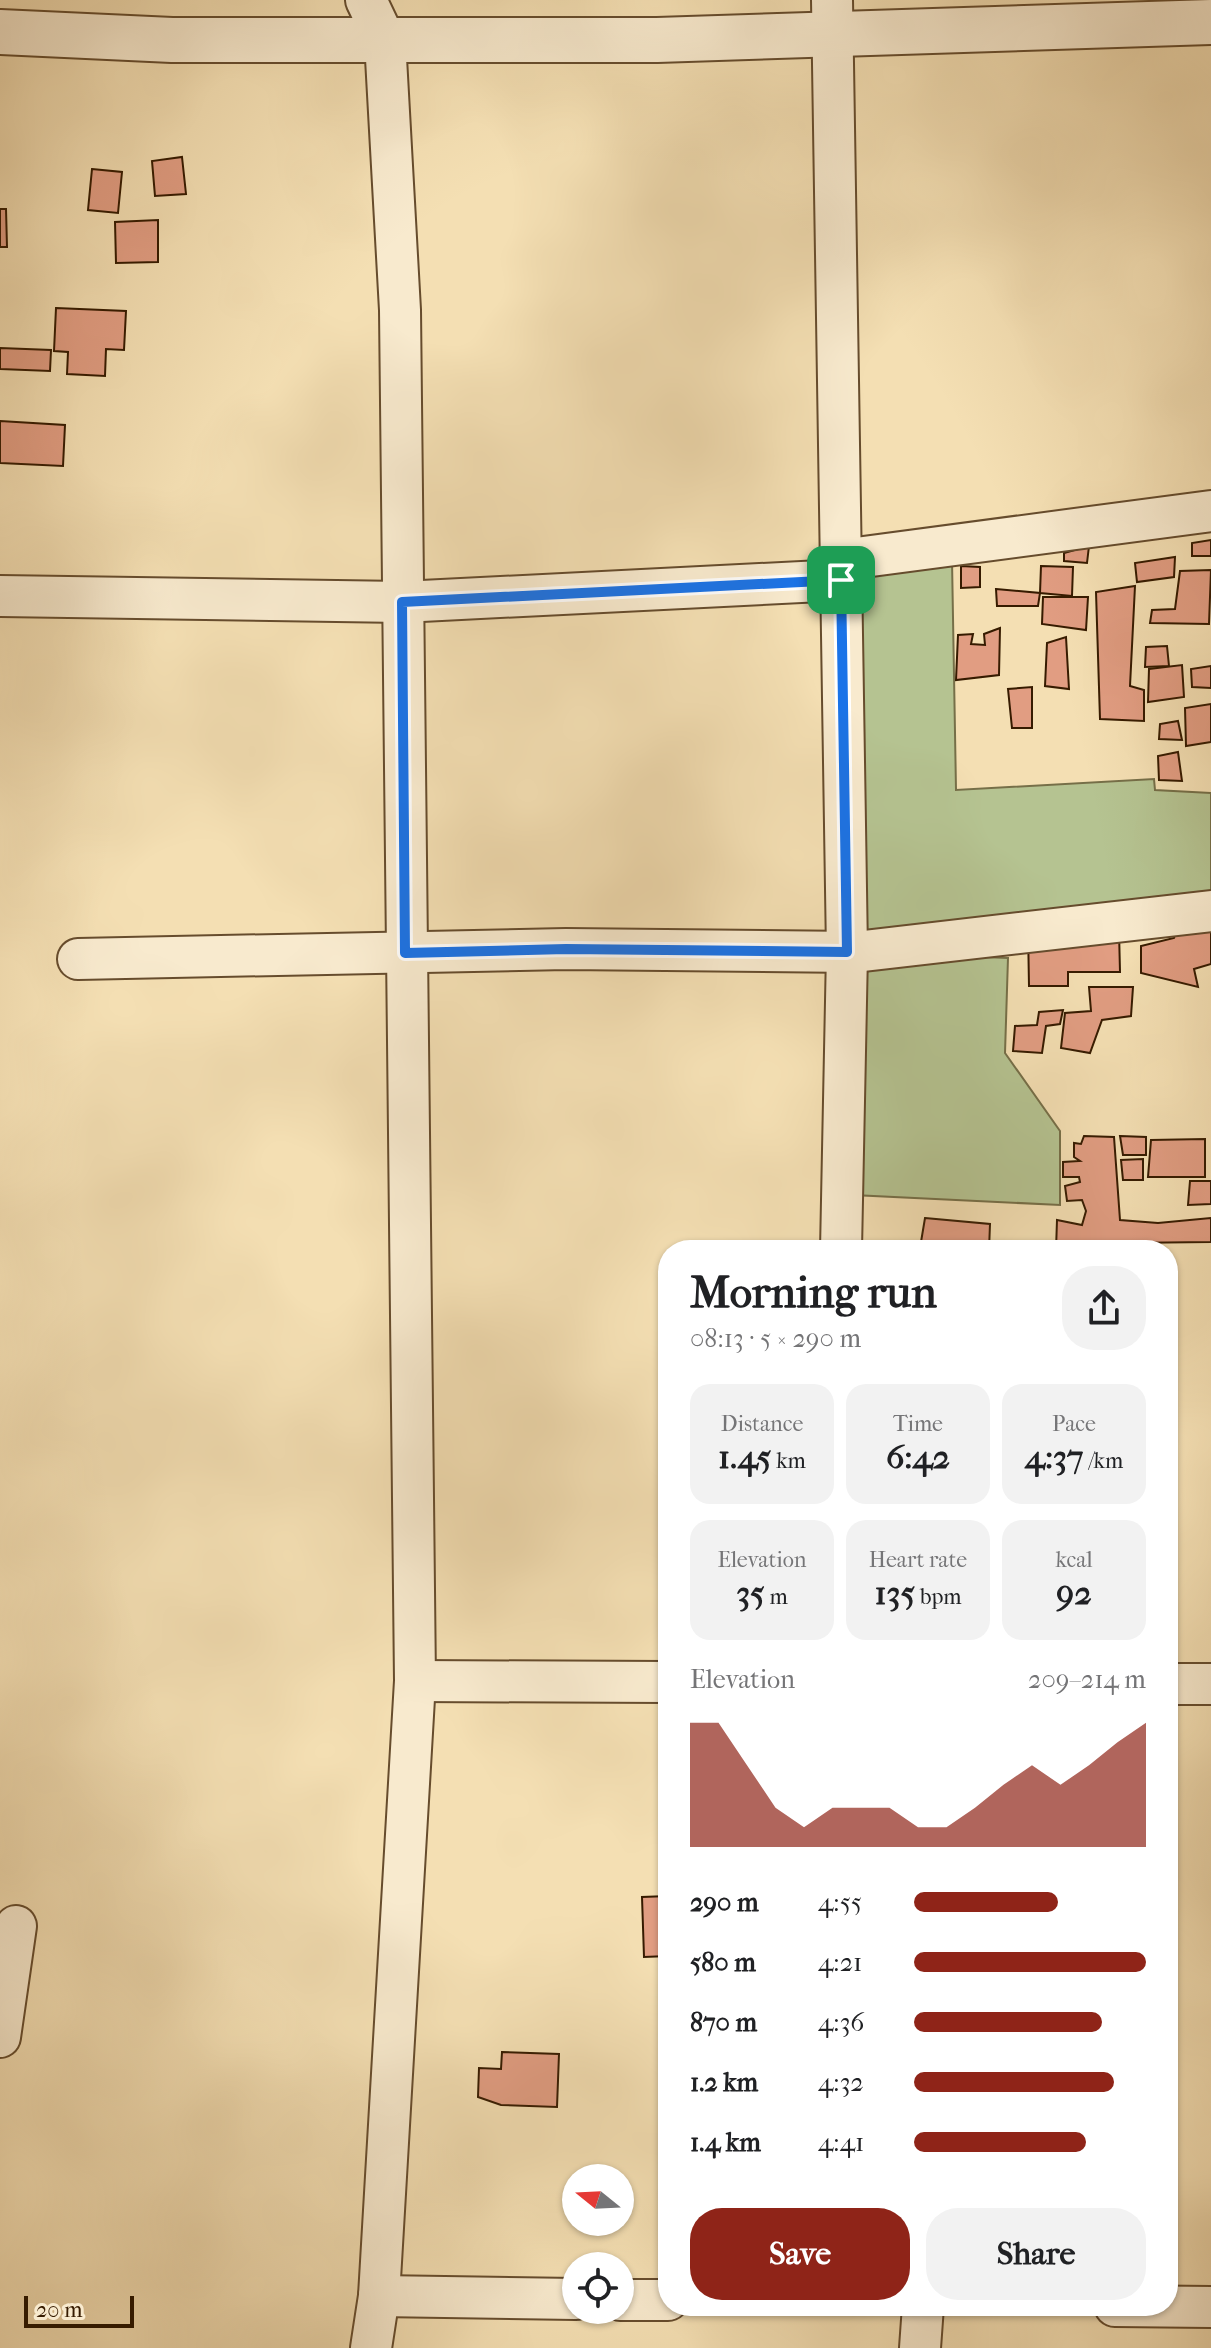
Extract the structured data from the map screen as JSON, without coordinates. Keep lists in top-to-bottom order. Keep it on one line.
{"scale_bar":"20 m","north":"left","page":{"heading":["Morning run","08:13 · 5 × 290 m"],"stats":[["Distance","1.45 km"],["Time","6:42"],["Pace","4:37 /km"],["Elevation","35 m"],["Heart rate","135 bpm"],["kcal","92"]],"chart":["Elevation","209–214 m"],"list":[{"name":"290 m","note":"4:55"},{"name":"580 m","note":"4:21"},{"name":"870 m","note":"4:36"},{"name":"1.2 km","note":"4:32"},{"name":"1.4 km","note":"4:41"}],"buttons":["Save","Share"],"scale":"20 m"}}
